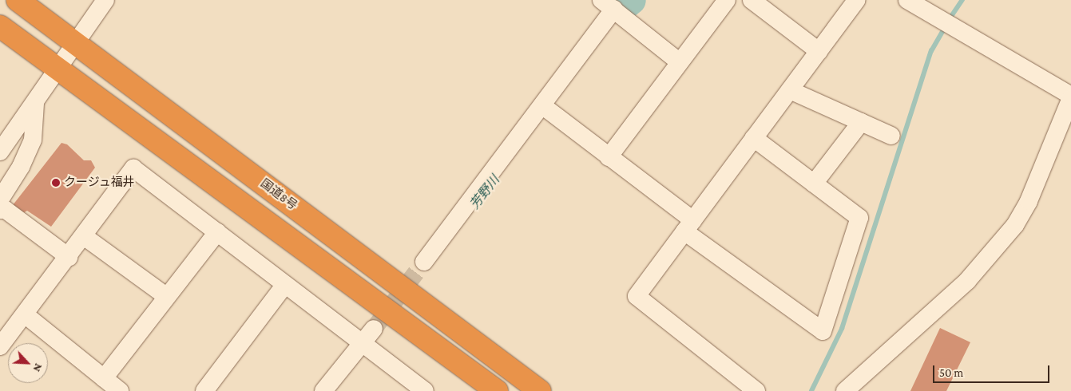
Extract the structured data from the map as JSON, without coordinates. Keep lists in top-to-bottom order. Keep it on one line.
{"streets":{"highway":["国道8号"]},"water":["芳野川"],"places":["クージュ福井"],"scale_bar":"50 m","north":"bottom right"}
